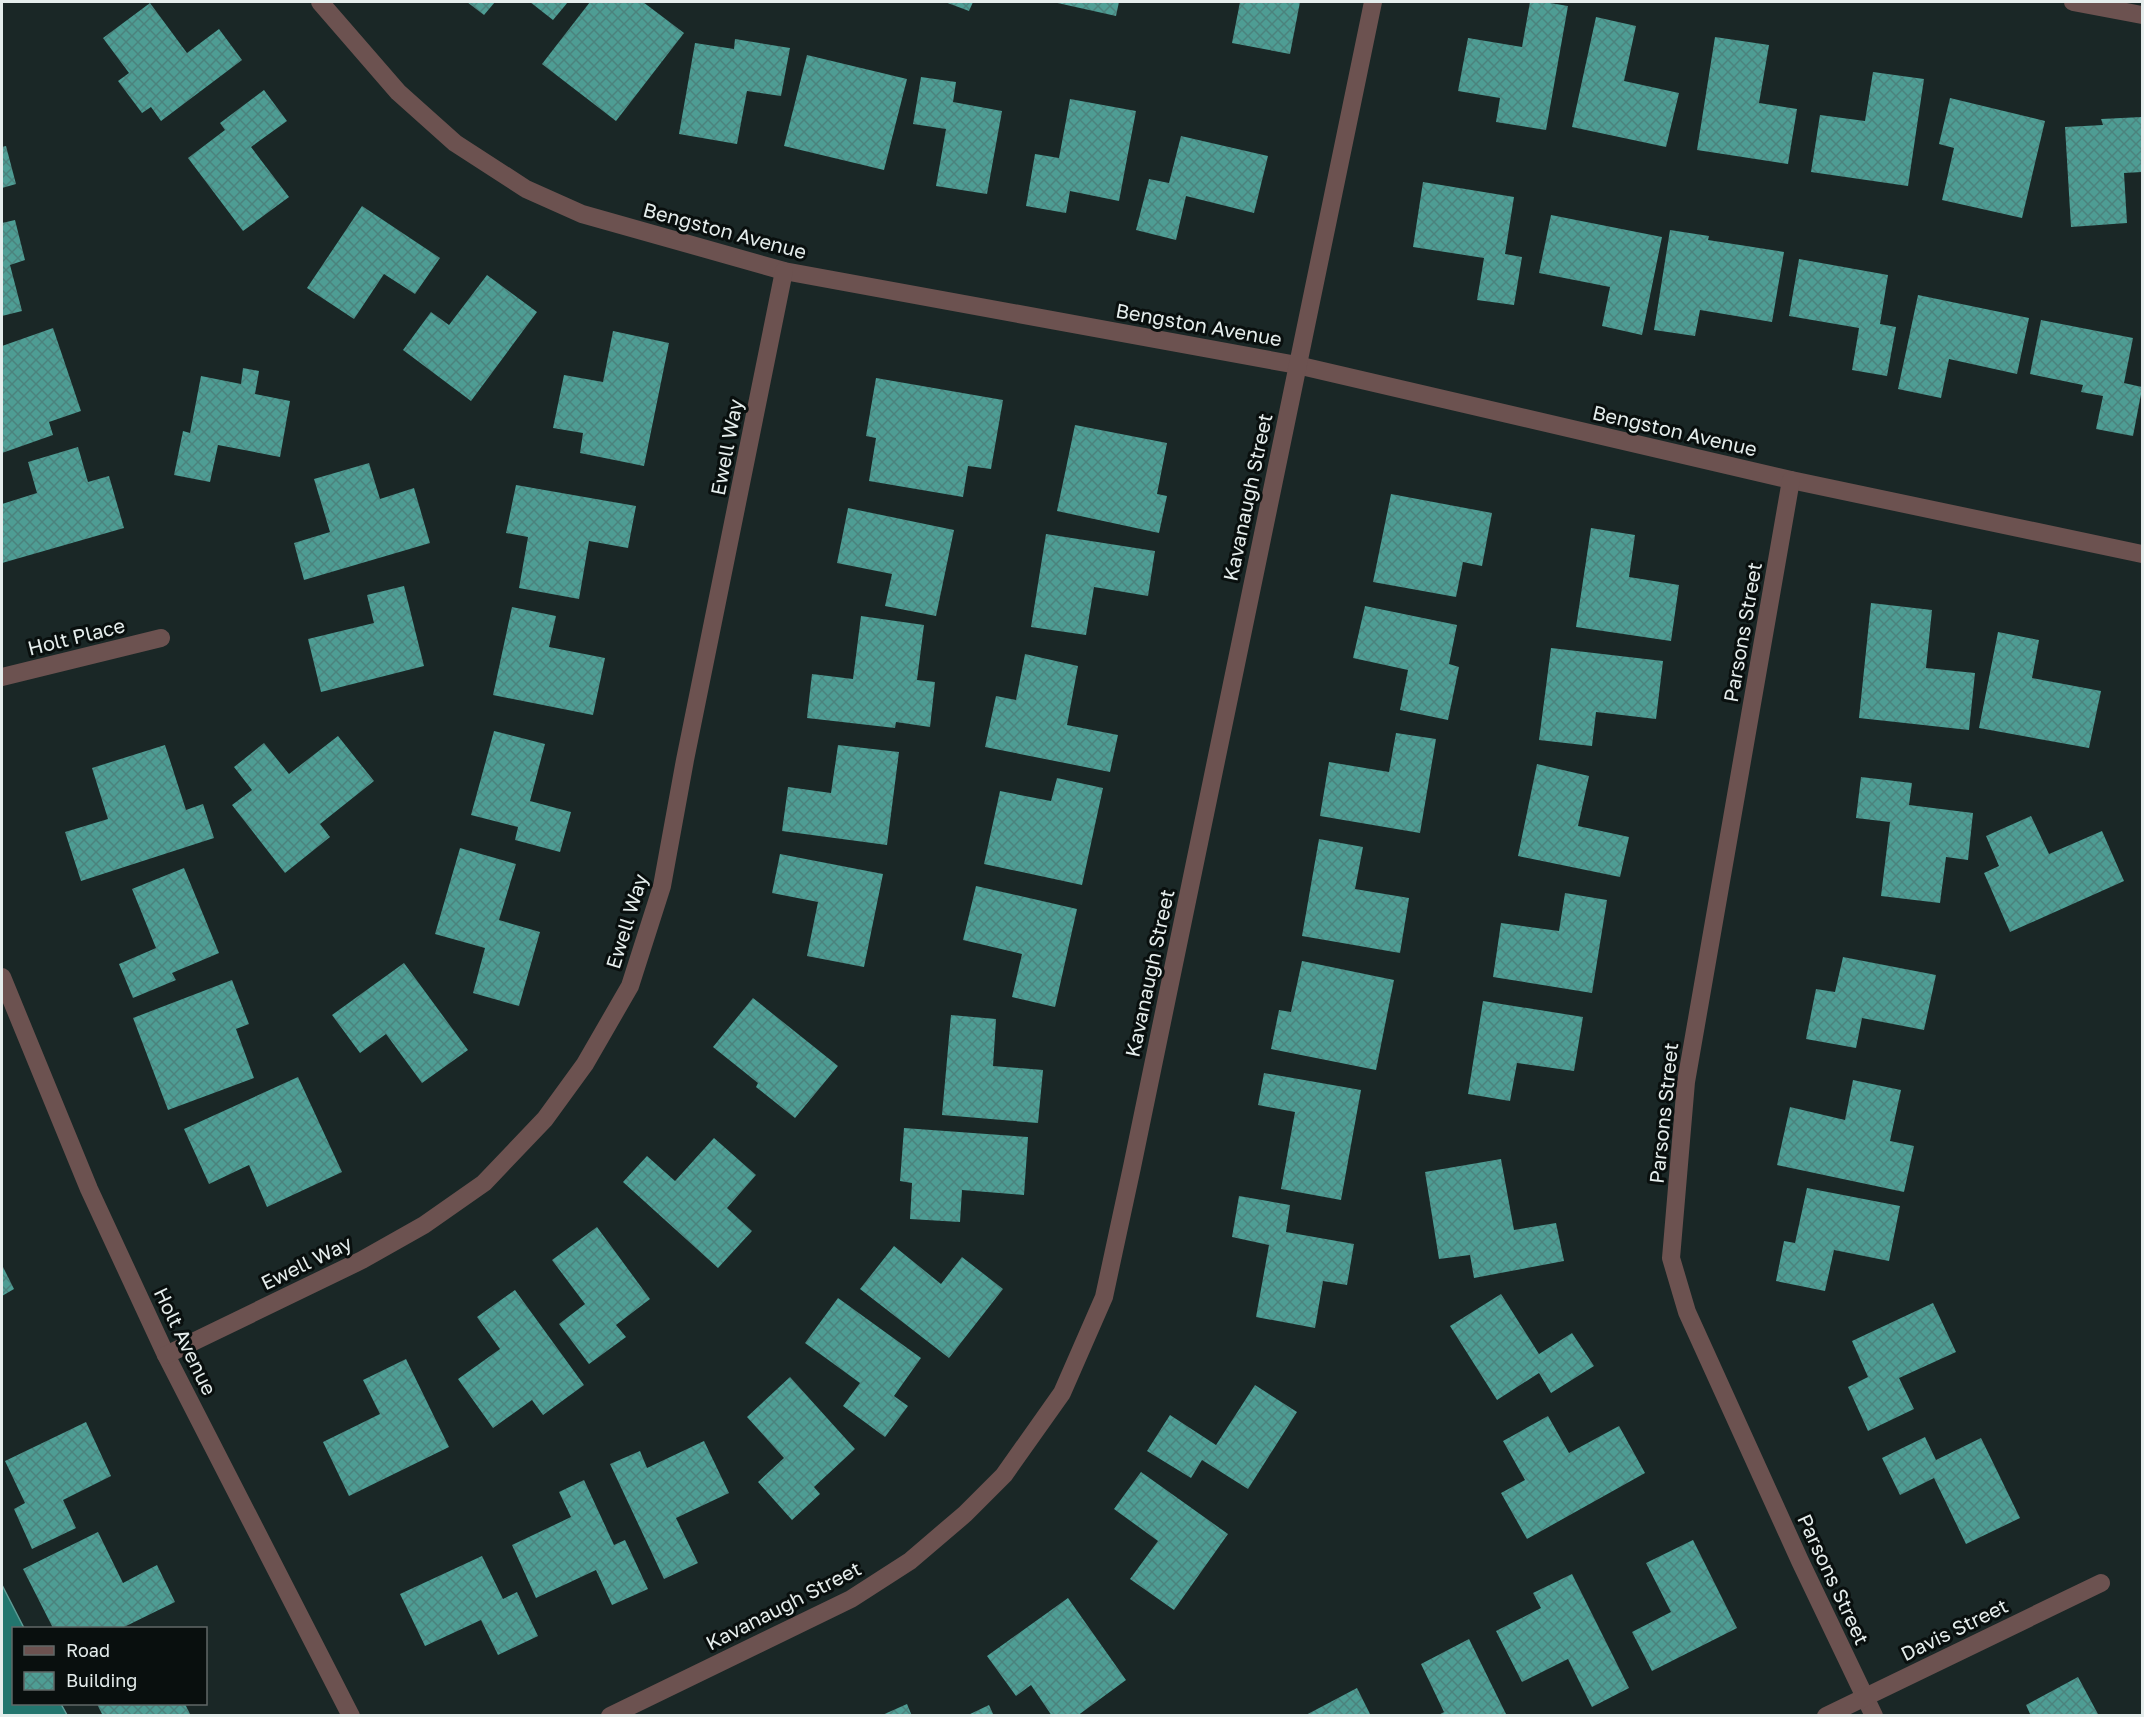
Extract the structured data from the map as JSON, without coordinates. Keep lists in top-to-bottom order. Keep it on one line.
{"streets":{"street":["Bengston Avenue","Ewell Way","Kavanaugh Street","Parsons Street","Holt Place","Holt Avenue","Davis Street"]},"crossings":[["Bengston Avenue","Ewell Way"],["Bengston Avenue","Kavanaugh Street"],["Bengston Avenue","Parsons Street"],["Ewell Way","Holt Avenue"],["Parsons Street","Davis Street"]],"legend":["Road","Building"]}
